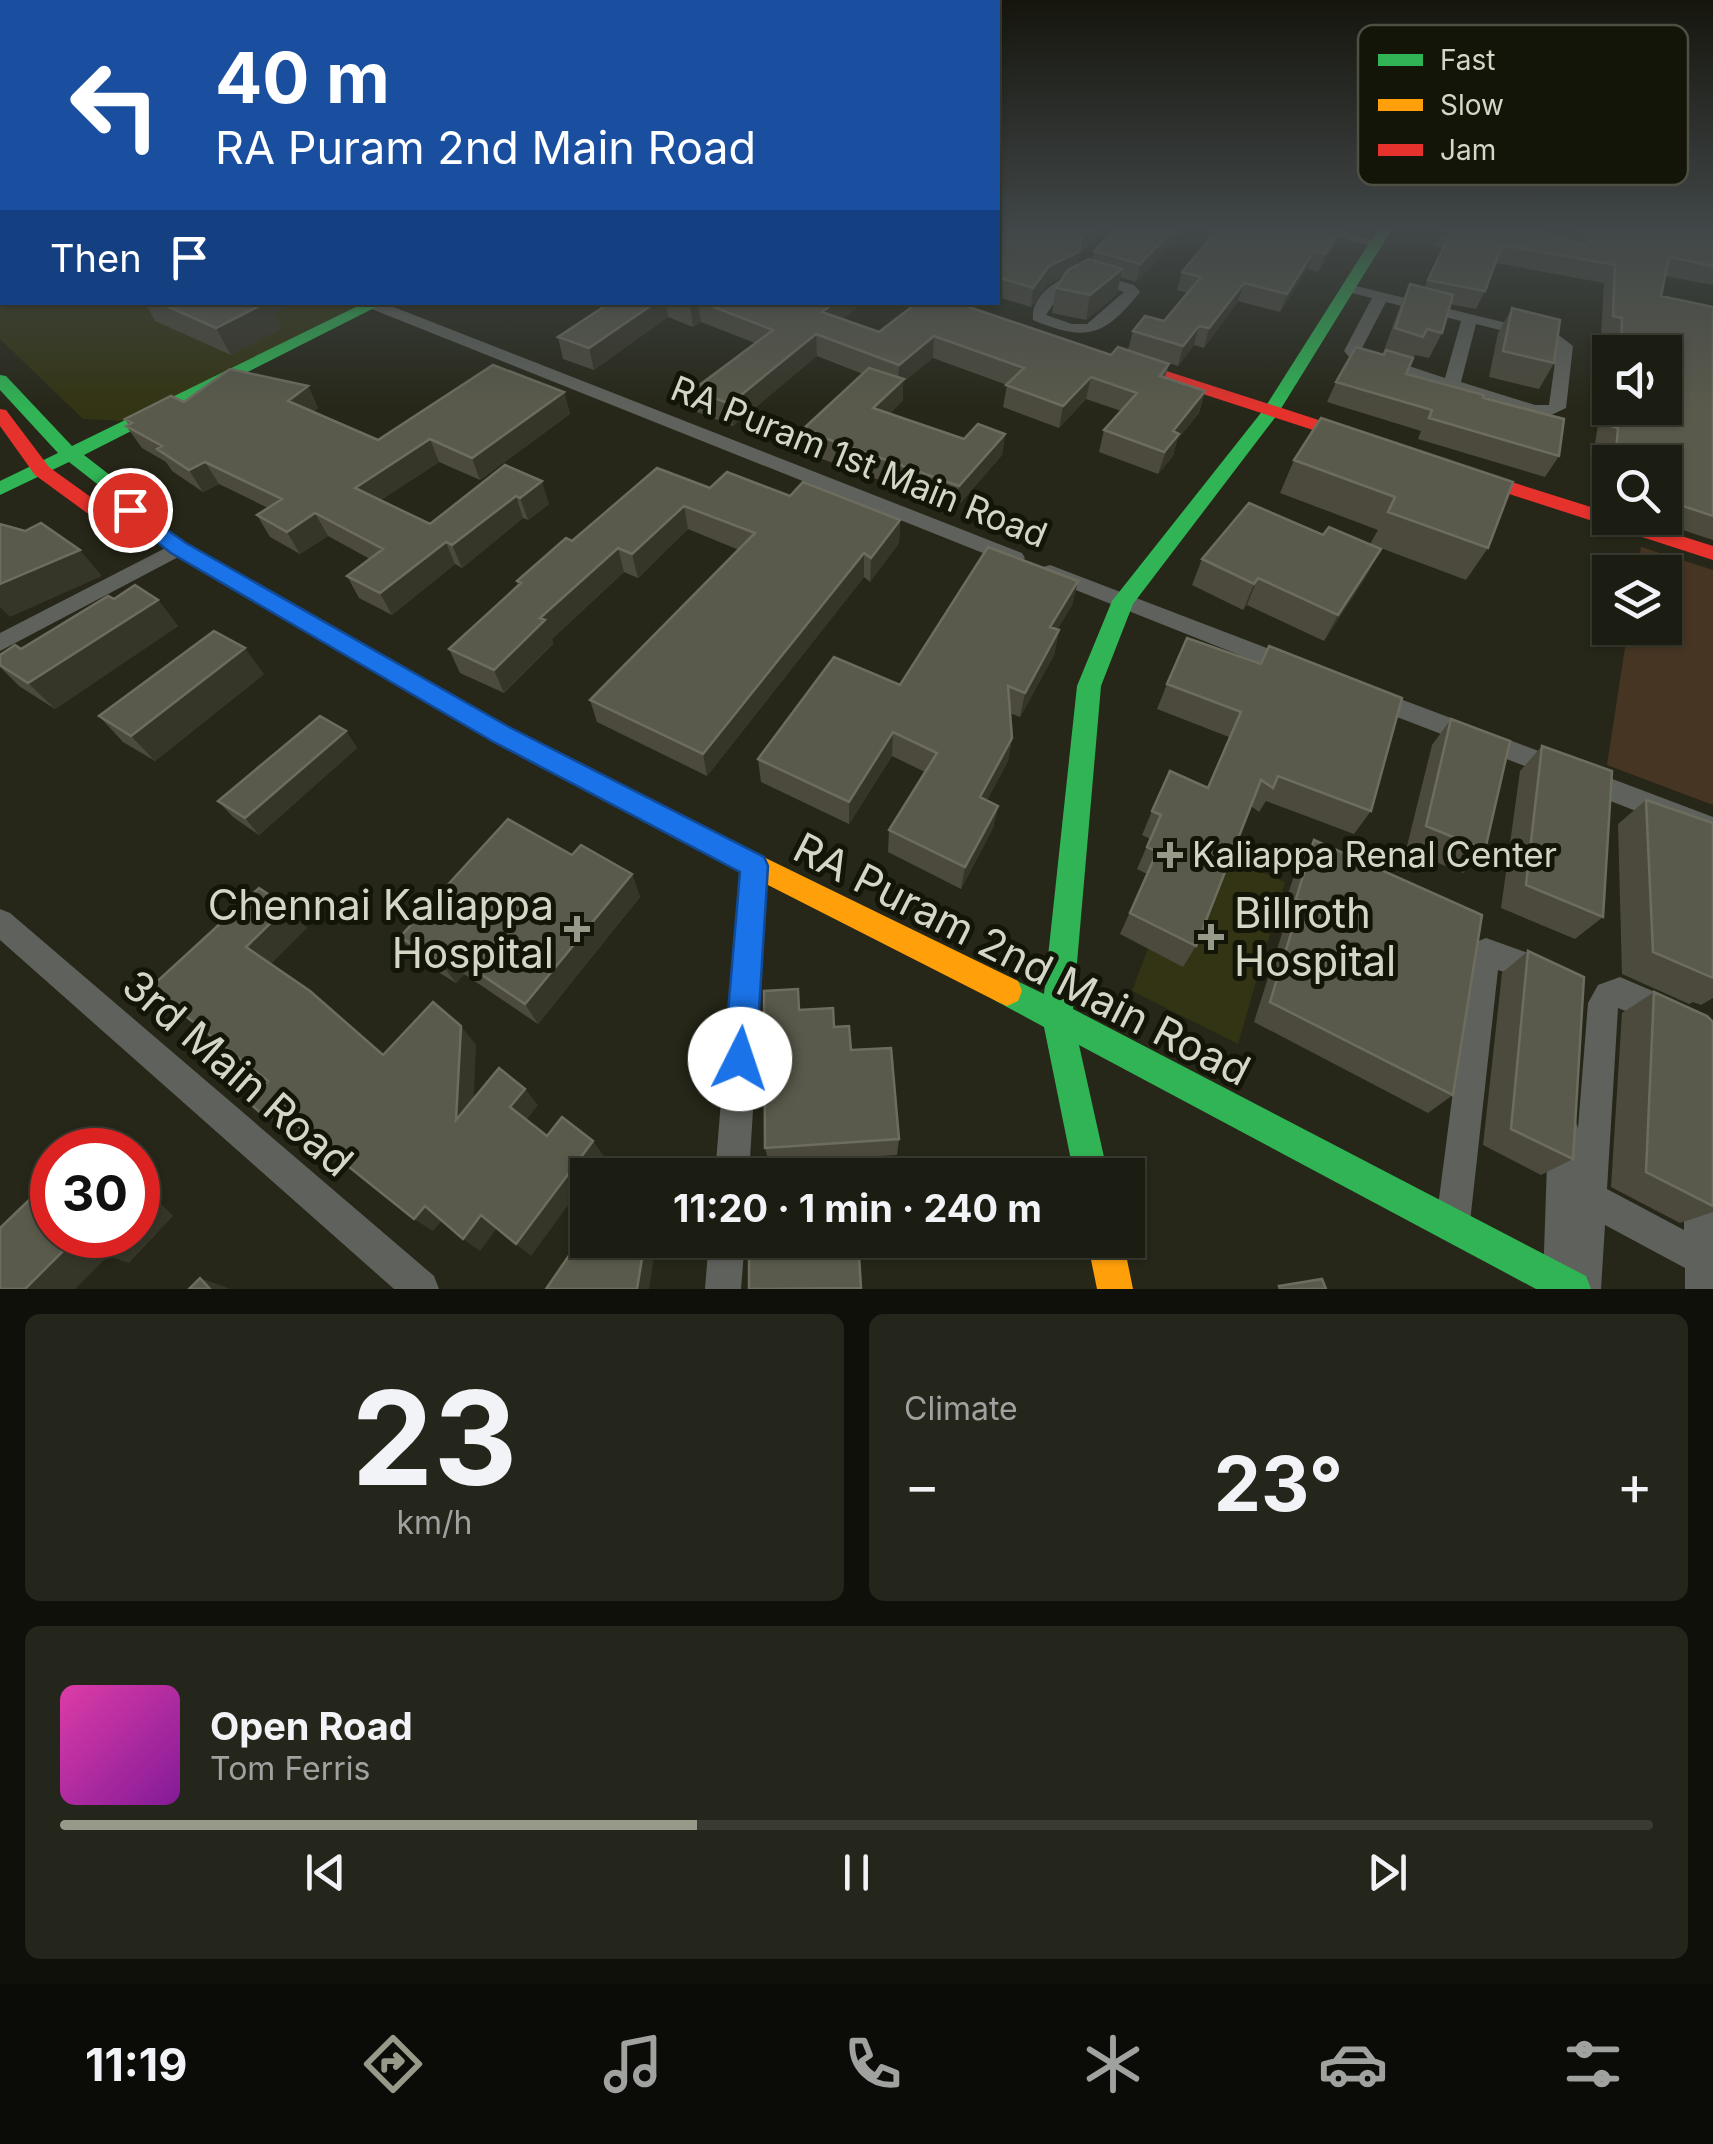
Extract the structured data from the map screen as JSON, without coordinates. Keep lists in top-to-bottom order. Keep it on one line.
{"streets":{"main road":["RA Puram 2nd Main Road"],"street":["RA Puram 1st Main Road","3rd Main Road"]},"places":{"health":["Kaliappa Renal Center","Chennai Kaliappa Hospital","Billroth Hospital"]},"legend":["Fast","Slow","Jam"],"page":{"turn":["40 m","RA Puram 2nd Main Road"],"then":"Then","limit":"30","trip":"11:20 · 1 min · 240 m","tile":[["23","km/h"],"Climate"],"heat":["−","23°","+"],"song":["Open Road","Tom Ferris"],"tabs":"11:19"}}
